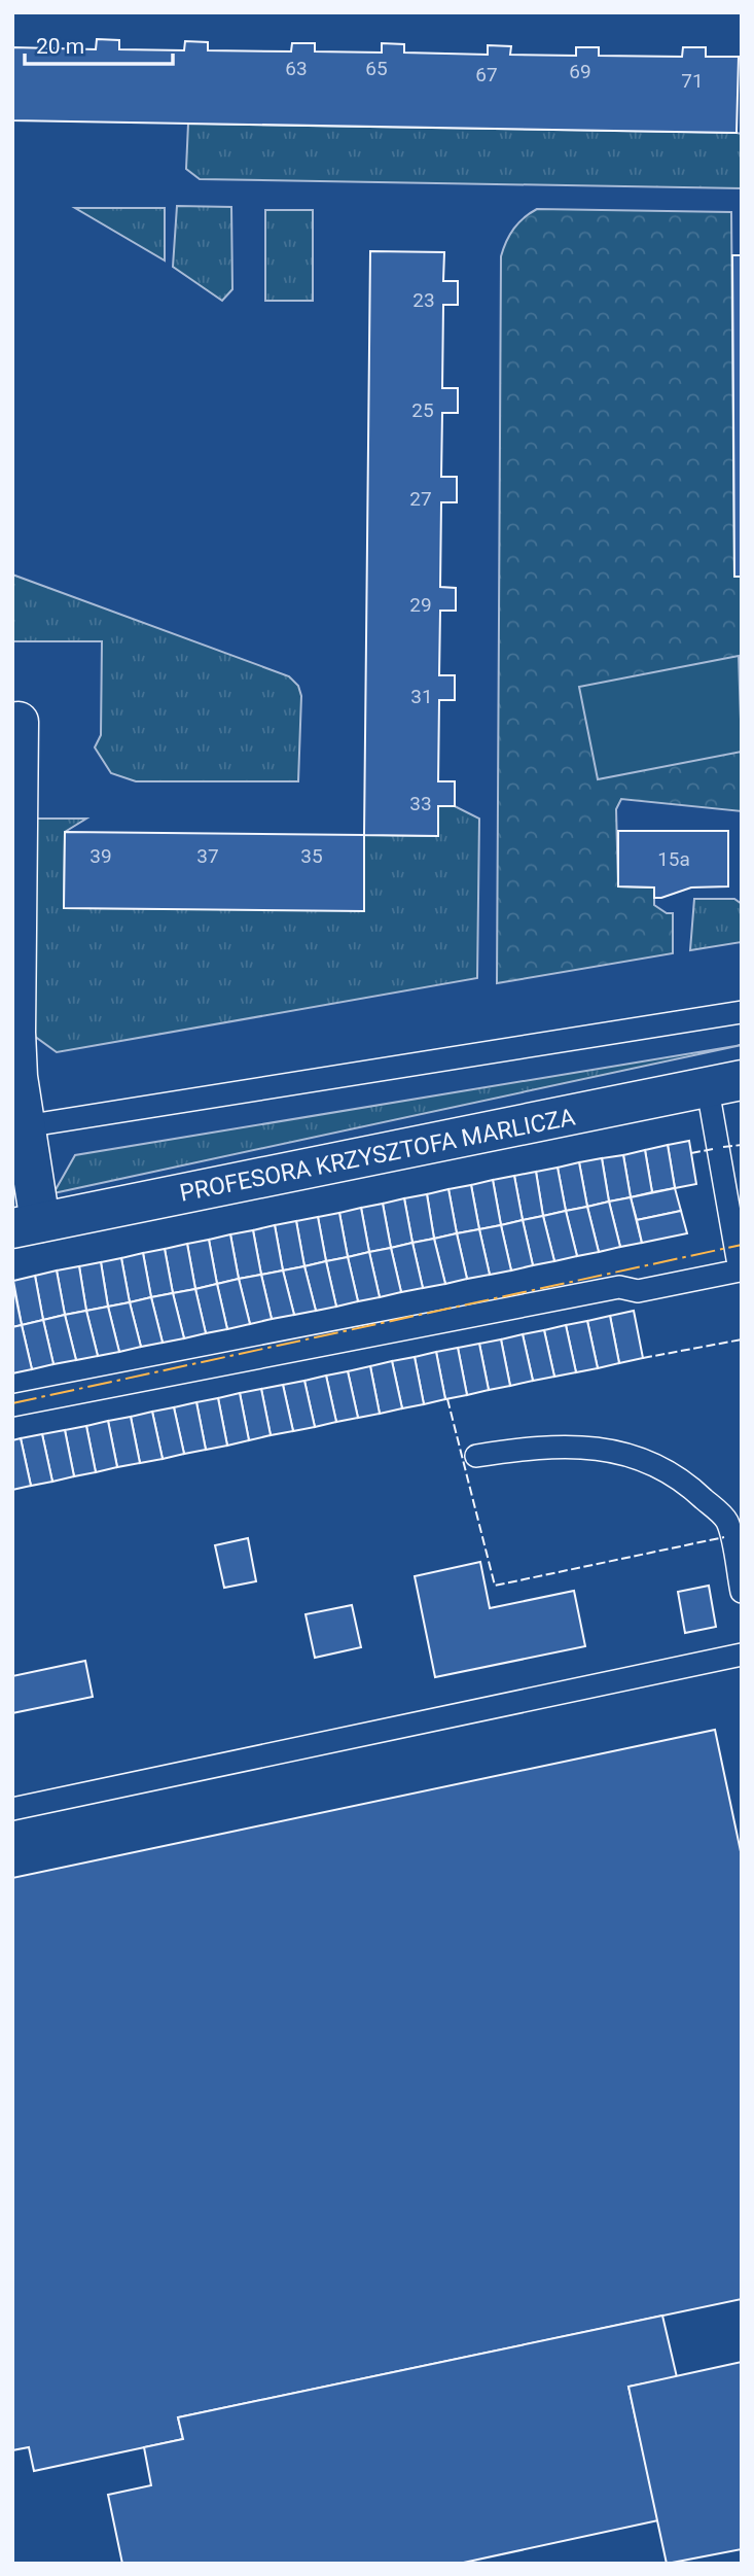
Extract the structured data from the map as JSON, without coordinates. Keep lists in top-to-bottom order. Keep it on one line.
{"streets":{"street":["PROFESORA KRZYSZTOFA MARLICZA"]},"house_numbers":["63","65","69","67","71","23","25","27","29","31","33","39","37","35","15a"],"scale_bar":"20 m"}
